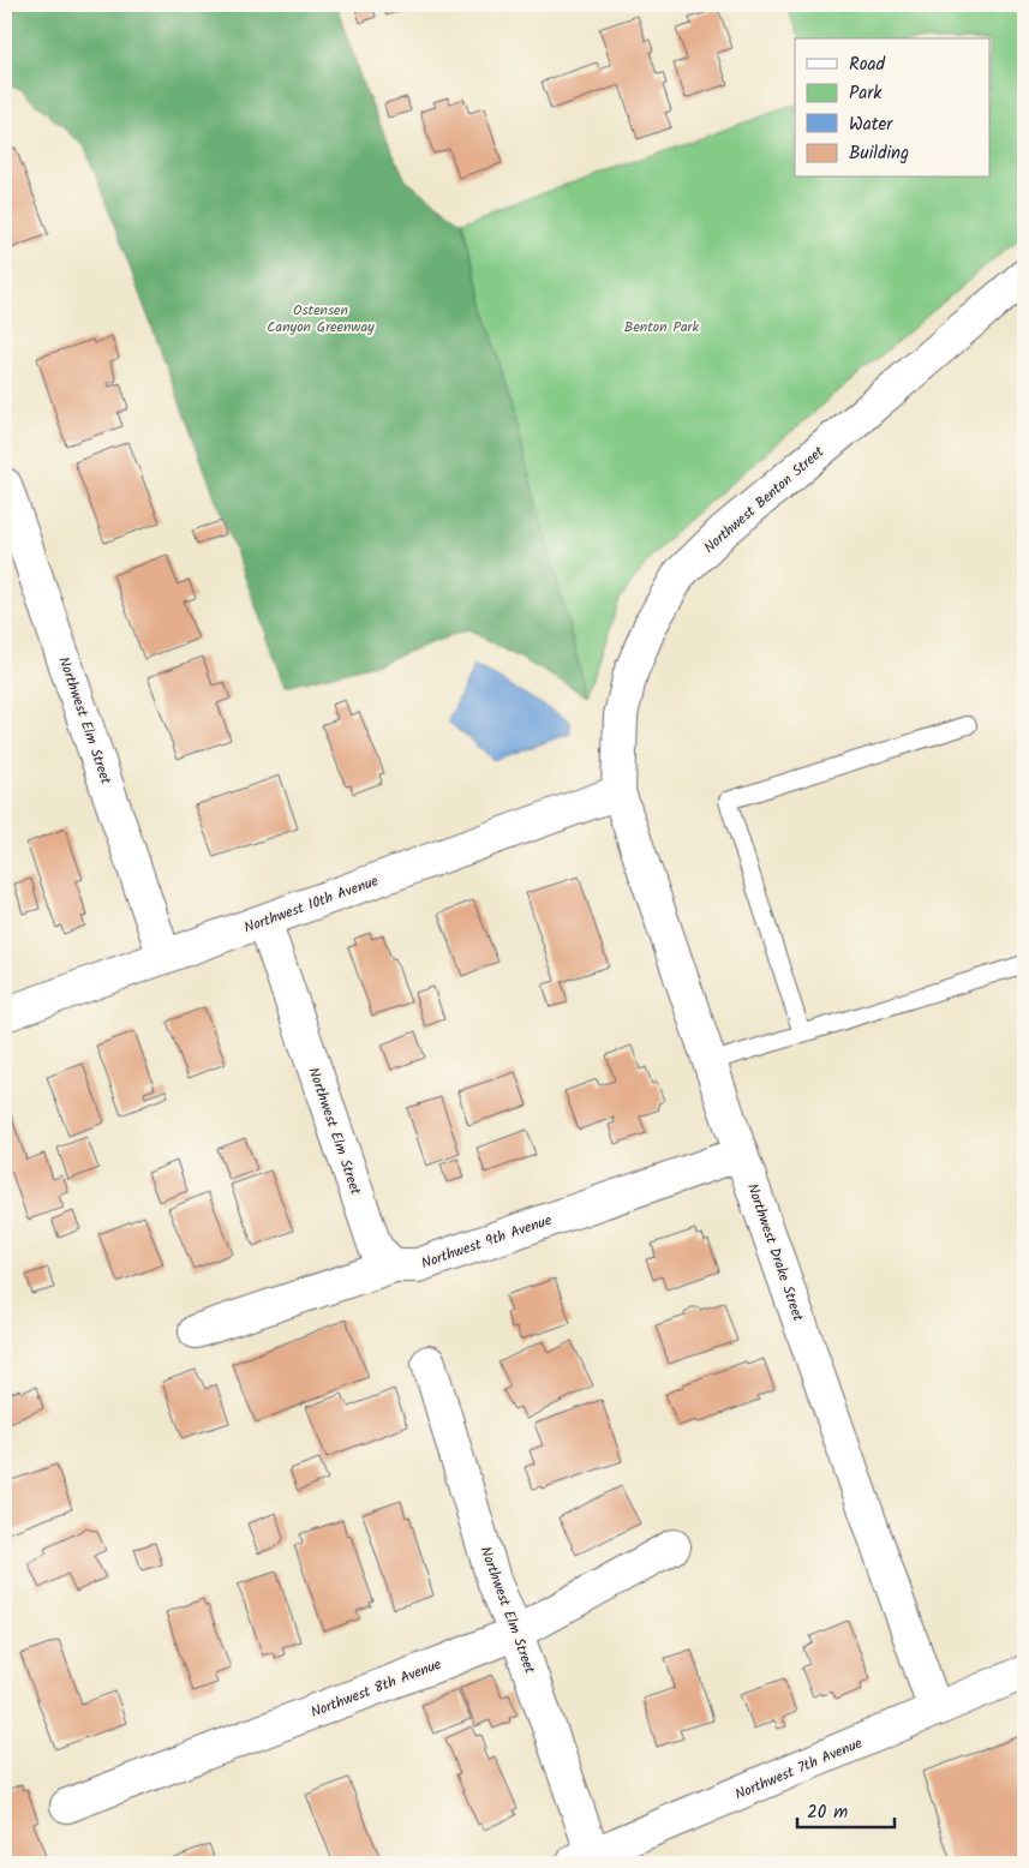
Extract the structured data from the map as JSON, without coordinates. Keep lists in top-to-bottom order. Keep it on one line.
{"streets":{"street":["Northwest Benton Street","Northwest Elm Street","Northwest 10th Avenue","Northwest 9th Avenue","Northwest Drake Street","Northwest 8th Avenue","Northwest 7th Avenue"]},"crossings":[["Northwest Benton Street","Northwest 10th Avenue"],["Northwest Benton Street","Northwest Drake Street"],["Northwest Elm Street","Northwest 10th Avenue"],["Northwest Elm Street","Northwest 9th Avenue"],["Northwest Elm Street","Northwest 8th Avenue"],["Northwest Elm Street","Northwest 7th Avenue"],["Northwest 10th Avenue","Northwest Drake Street"],["Northwest 9th Avenue","Northwest Drake Street"],["Northwest Drake Street","Northwest 7th Avenue"]],"parks":["Ostensen Canyon Greenway","Benton Park"],"legend":["Road","Park","Water","Building"],"scale_bar":"20 m"}
